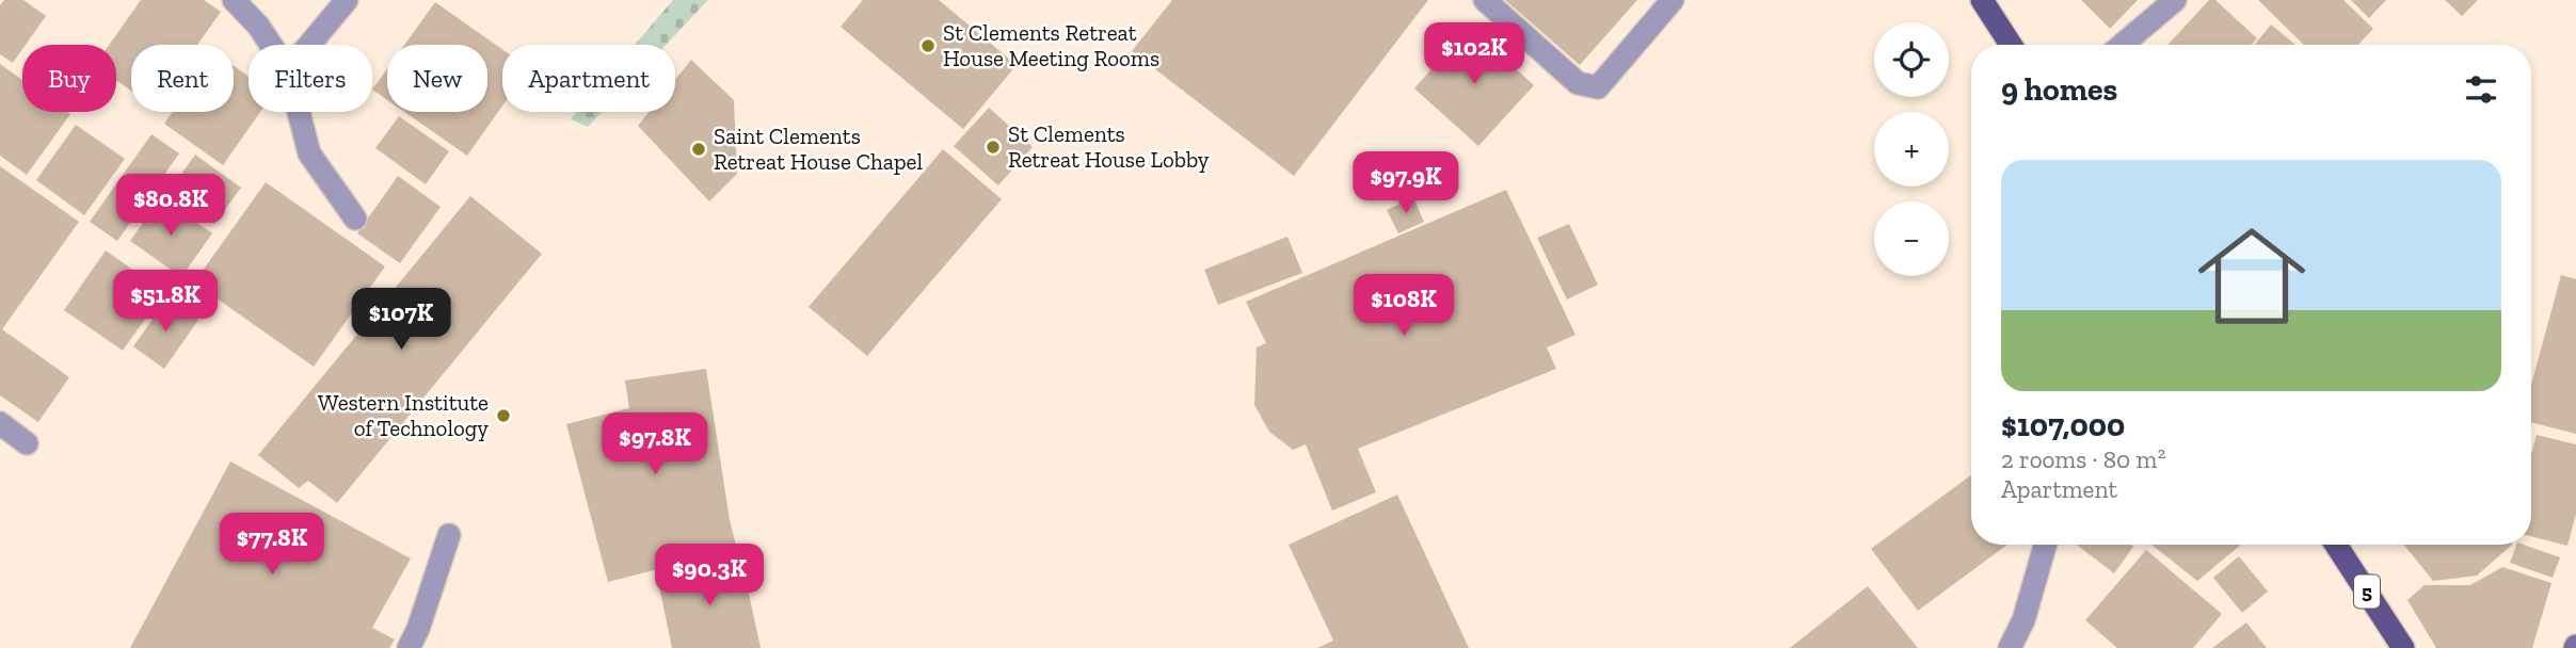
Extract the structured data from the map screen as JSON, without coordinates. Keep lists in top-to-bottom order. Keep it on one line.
{"streets":{"main road":["5"]},"places":["St Clements Retreat House Meeting Rooms","St Clements Retreat House Lobby","Saint Clements Retreat House Chapel","Western Institute of Technology"],"page":{"map_buttons":["+","−"],"price":["$102K","$97.9K","$80.8K","$51.8K","$108K","$107K","$97.8K","$77.8K","$90.3K"],"chip":["Buy","Rent","Filters","New","Apartment"],"heading":"9 homes","list":[{"name":"$107,000","note":"2 rooms · 80 m² · Apartment"}]}}
